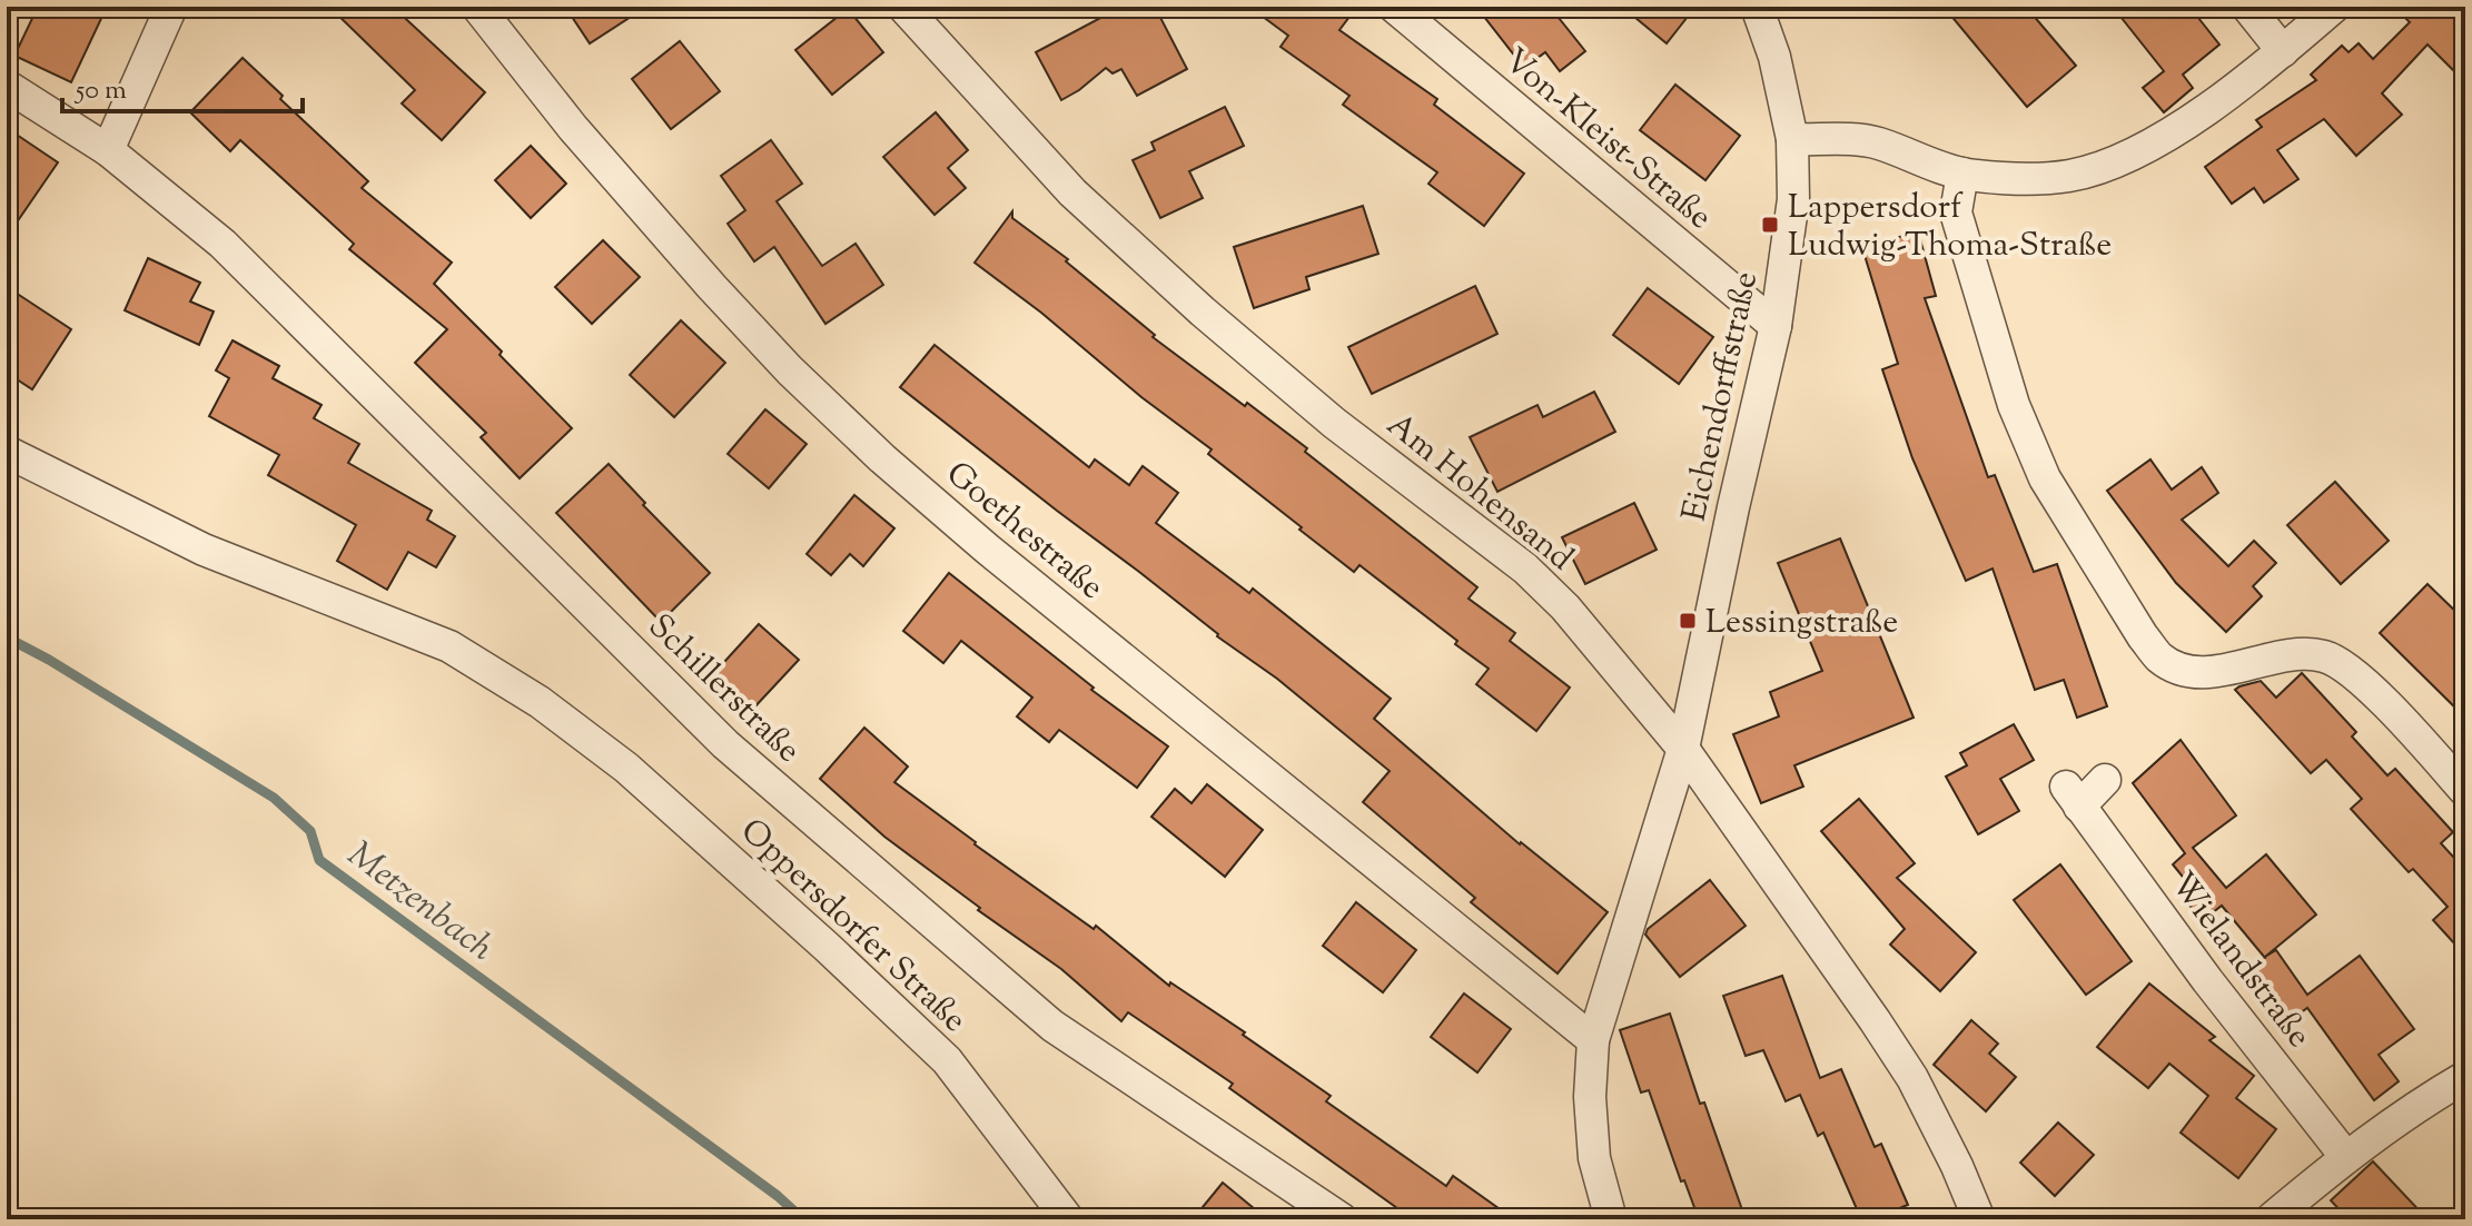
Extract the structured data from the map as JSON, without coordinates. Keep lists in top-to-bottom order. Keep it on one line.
{"streets":{"street":["Von-Kleist-Straße","Eichendorffstraße","Am Hohensand","Goethestraße","Schillerstraße","Oppersdorfer Straße","Wielandstraße"]},"crossings":[["Von-Kleist-Straße","Eichendorffstraße"],["Eichendorffstraße","Am Hohensand"]],"water":["Metzenbach"],"places":{"transit":["Lappersdorf Ludwig-Thoma-Straße","Lessingstraße"]},"scale_bar":"50 m"}
